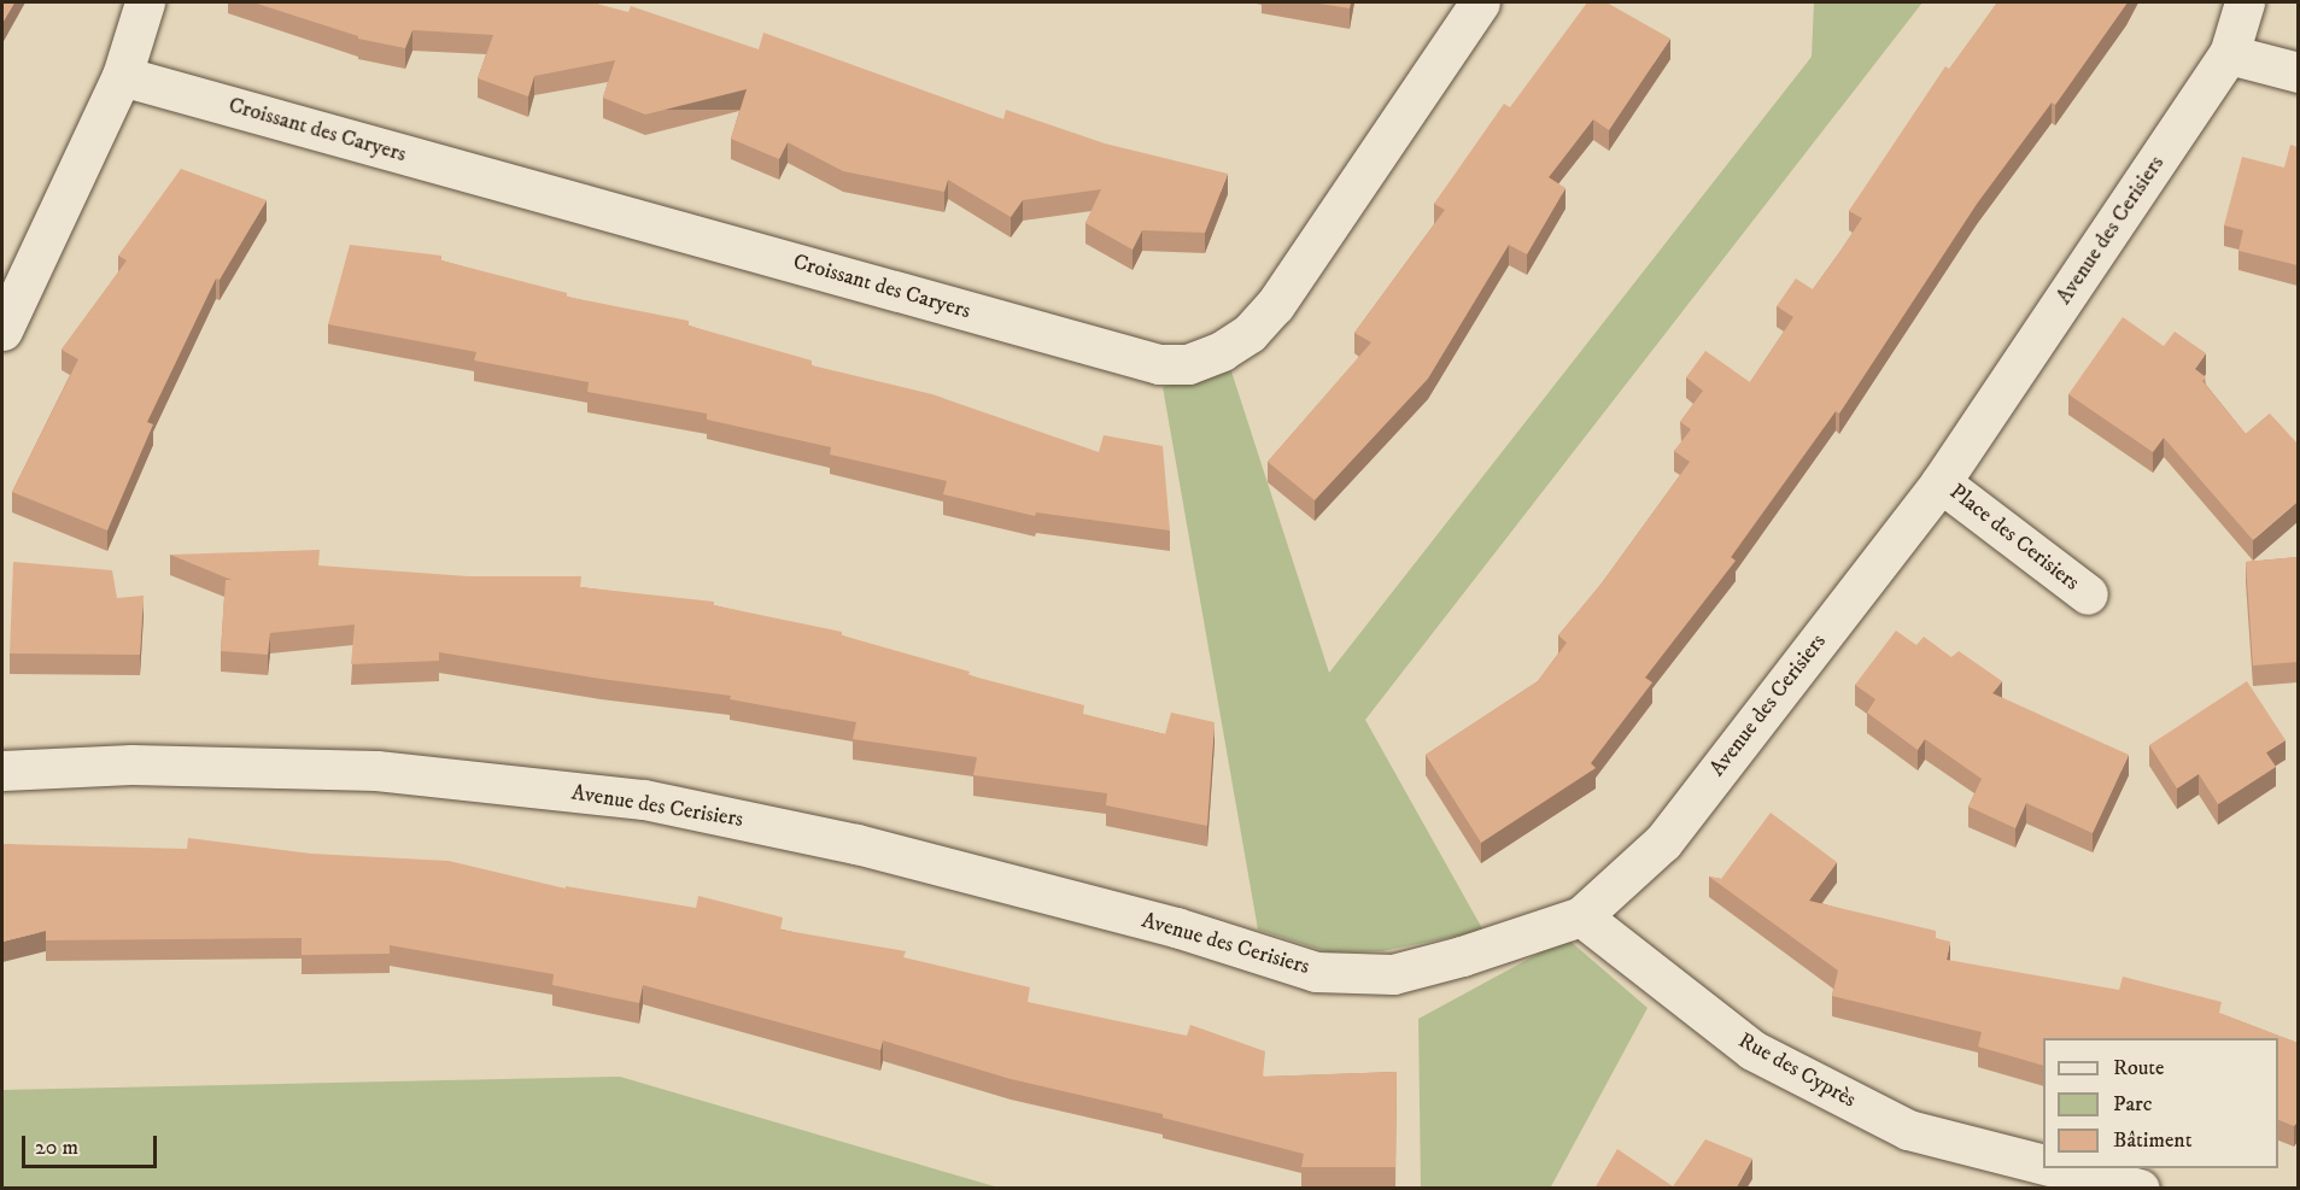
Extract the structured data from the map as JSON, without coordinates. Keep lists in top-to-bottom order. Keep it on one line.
{"streets":{"street":["Croissant des Caryers","Avenue des Cerisiers","Place des Cerisiers","Rue des Cyprès"]},"crossings":[["Avenue des Cerisiers","Place des Cerisiers"],["Avenue des Cerisiers","Rue des Cyprès"]],"legend":["Route","Parc","Bâtiment"],"scale_bar":"20 m"}
